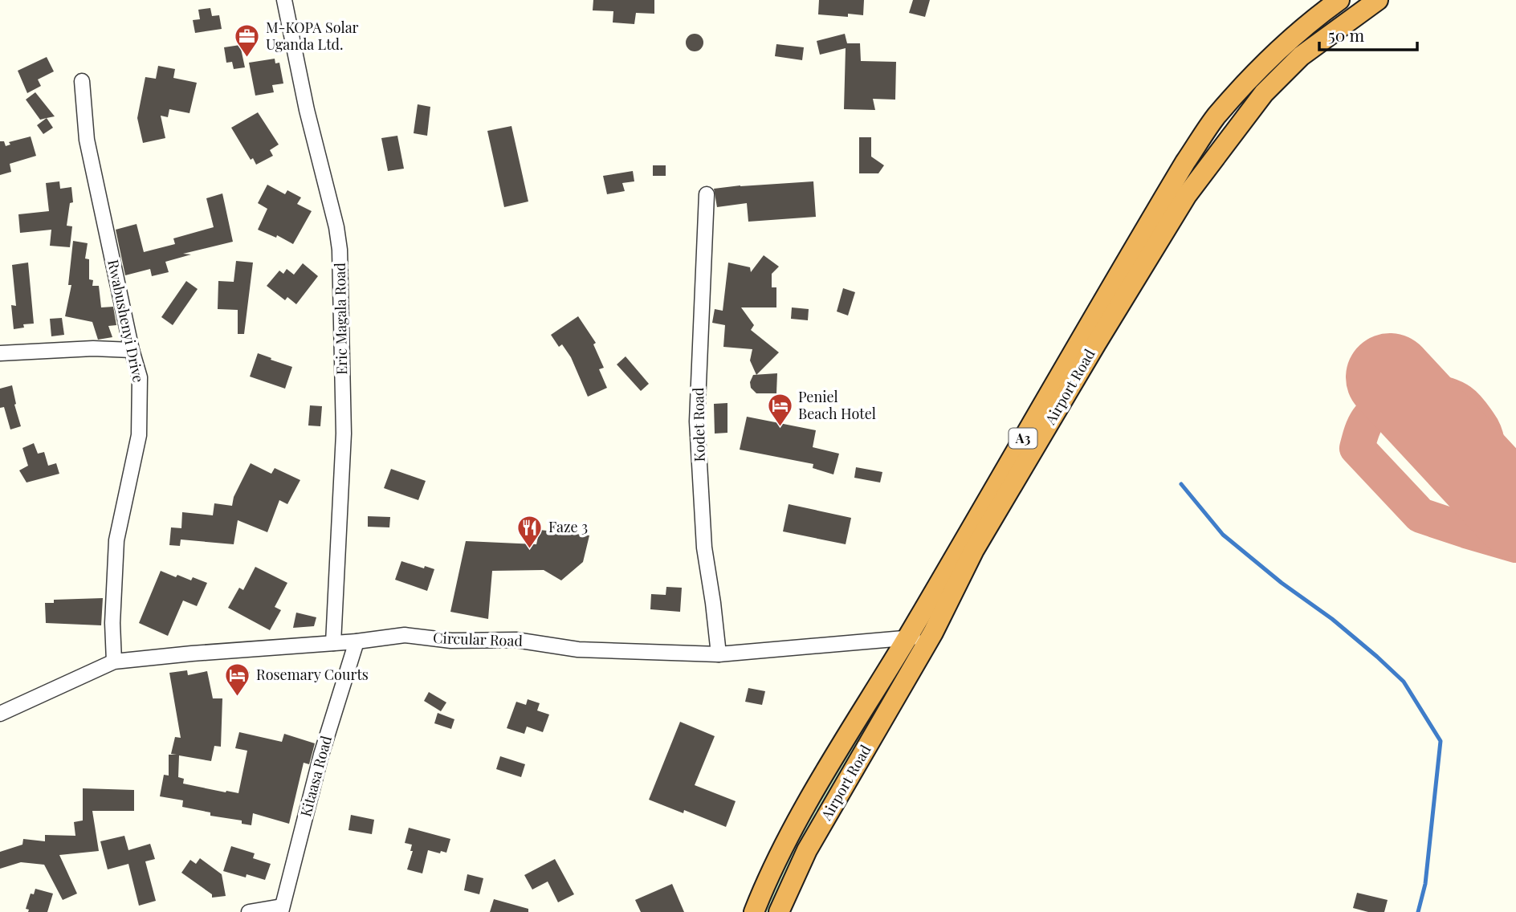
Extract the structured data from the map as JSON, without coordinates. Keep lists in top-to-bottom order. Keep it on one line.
{"streets":{"highway":["Airport Road","A3"],"street":["Eric Magala Road","Rwabushenyi Drive","Kodet Road","Circular Road","Kitaasa Road"]},"crossings":[["Eric Magala Road","Circular Road"],["Rwabushenyi Drive","Circular Road"],["Airport Road","Circular Road"],["Kodet Road","Circular Road"],["Circular Road","Kitaasa Road"]],"places":{"office":["M-KOPA Solar Uganda Ltd."],"hotel":["Peniel Beach Hotel","Rosemary Courts"],"restaurant":["Faze 3"]},"scale_bar":"50 m"}
